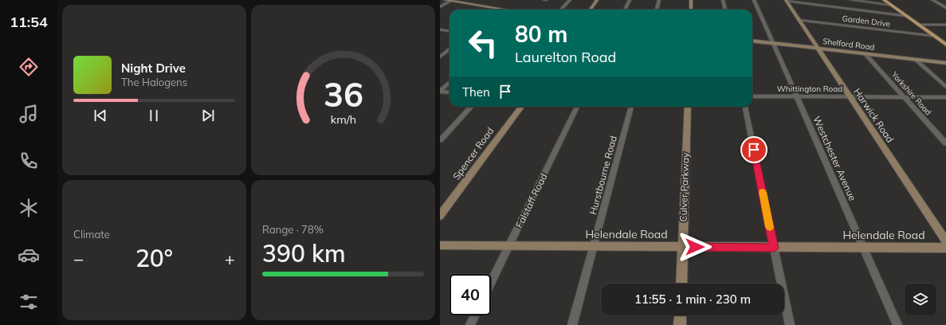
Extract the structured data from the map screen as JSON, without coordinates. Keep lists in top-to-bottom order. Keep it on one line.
{"streets":{"street":["Garden Drive","Shelford Road","Whittington Road","Yorkshire Road","Harwick Road","Spencer Road","Westchester Avenue","Hurstbourne Road","Culver Parkway","Falstaff Road","Helendale Road"]},"crossings":[["Garden Drive","Harwick Road"],["Shelford Road","Yorkshire Road"],["Shelford Road","Harwick Road"],["Shelford Road","Westchester Avenue"],["Whittington Road","Yorkshire Road"],["Whittington Road","Harwick Road"],["Whittington Road","Westchester Avenue"],["Westchester Avenue","Helendale Road"],["Hurstbourne Road","Helendale Road"],["Culver Parkway","Helendale Road"],["Falstaff Road","Helendale Road"]],"page":{"tabs":"11:54","turn":["80 m","Laurelton Road"],"song":["Night Drive","The Halogens"],"then":"Then","tile":["Climate",["Range · 78%","390 km"]],"heat":["−","20°","+"],"limit":"40","trip":"11:55 · 1 min · 230 m","gauge":["36","km/h"]}}
